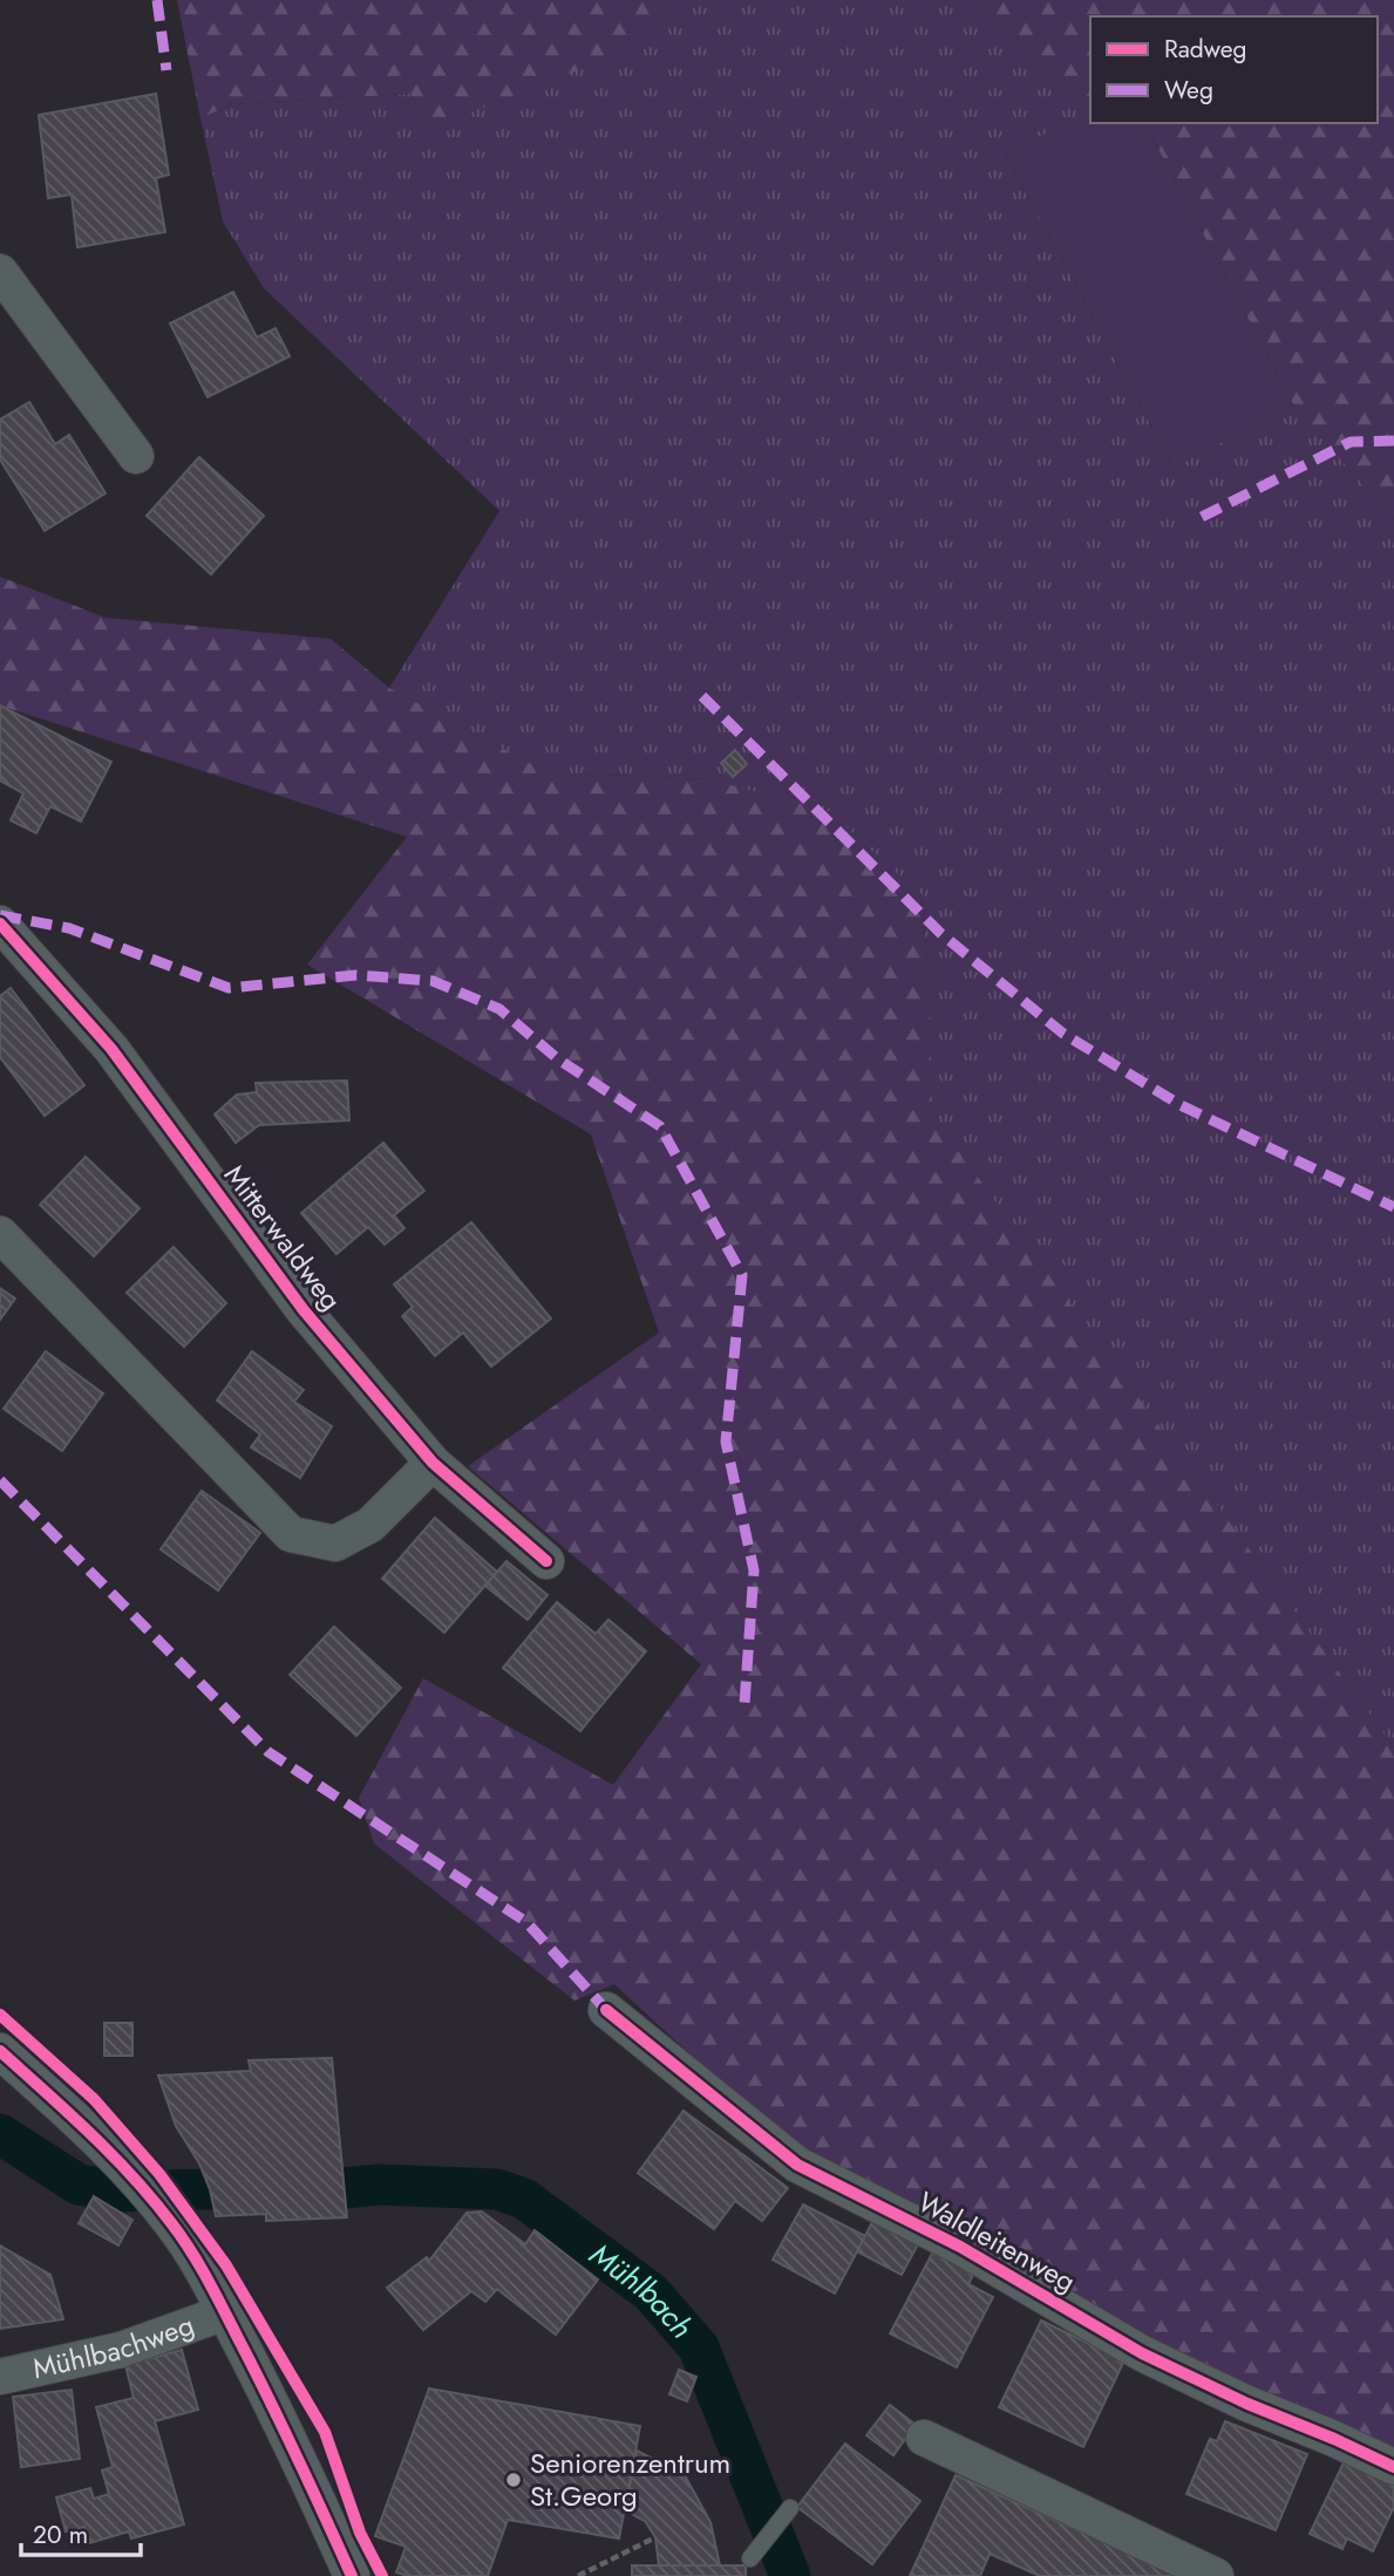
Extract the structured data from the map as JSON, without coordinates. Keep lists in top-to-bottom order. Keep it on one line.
{"streets":{"street":["Mitterwaldweg","Waldleitenweg","Mühlbachweg"]},"water":["Mühlbach"],"places":["Seniorenzentrum St.Georg"],"legend":["Radweg","Weg"],"scale_bar":"20 m"}
